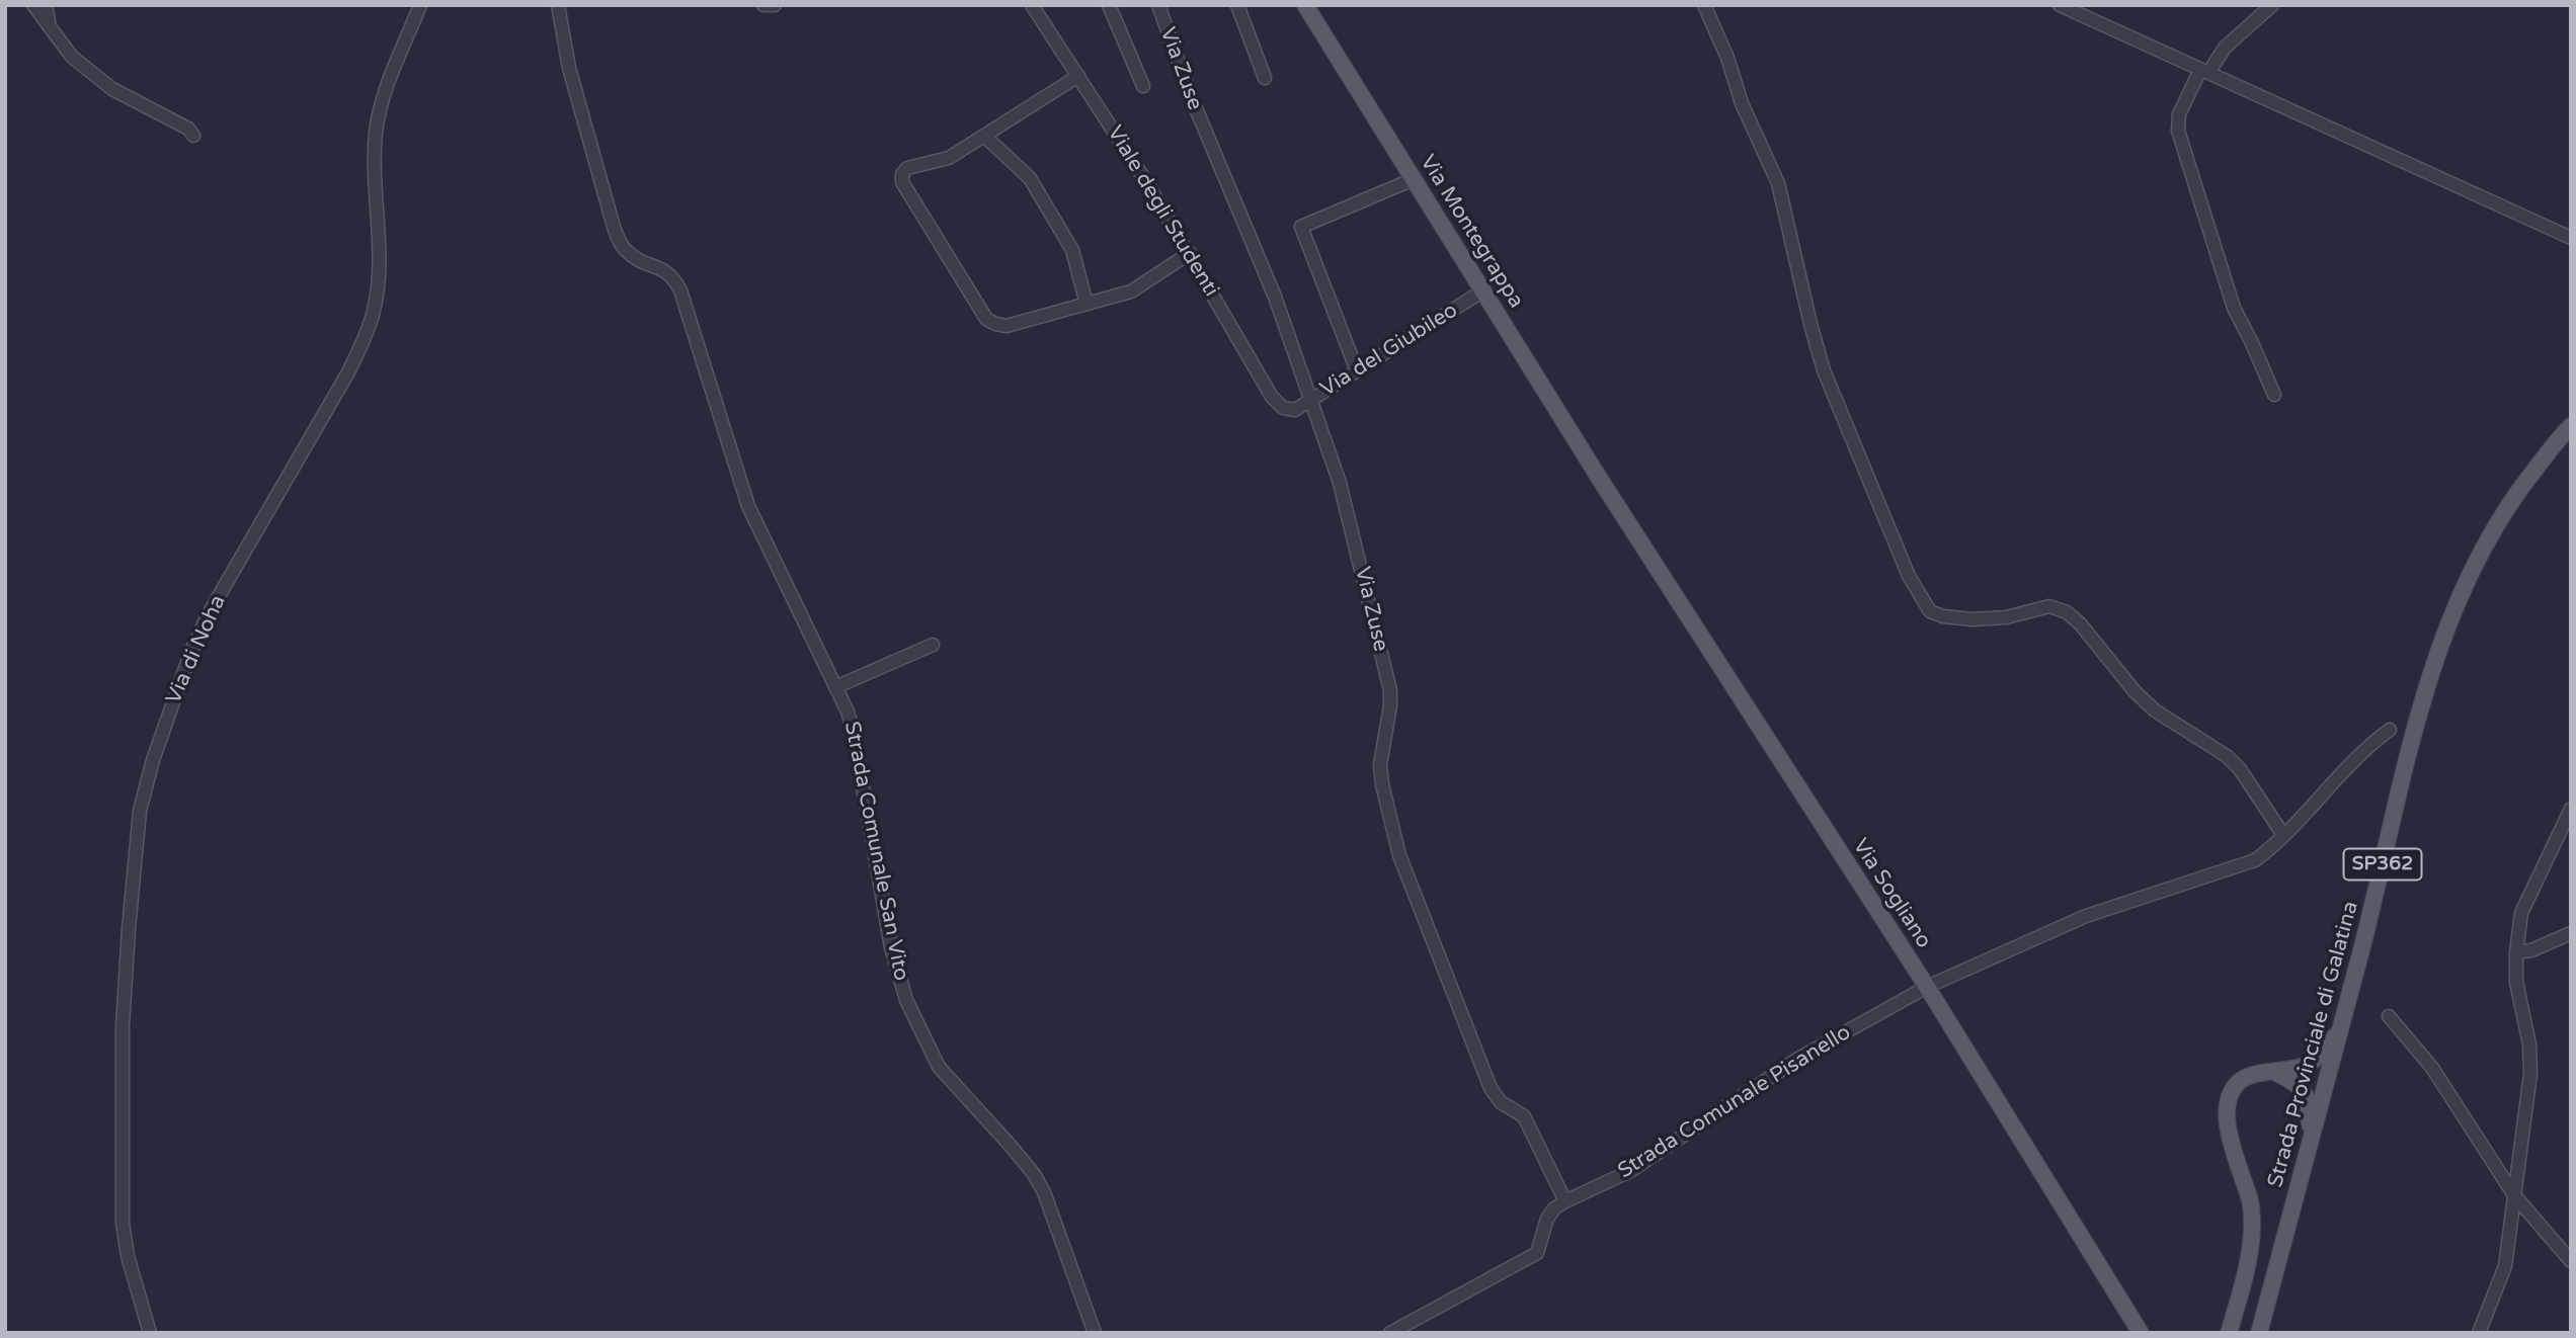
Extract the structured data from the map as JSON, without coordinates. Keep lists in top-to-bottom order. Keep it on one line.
{"streets":{"main road":["Via Montegrappa","SP362","Via Sogliano","Strada Provinciale di Galatina"],"street":["Via Zuse","Viale degli Studenti","Via del Giubileo","Via di Noha","Strada Comunale San Vito","Strada Comunale Pisanello"]},"crossings":[["Via Zuse","Via del Giubileo"],["Via Zuse","Strada Comunale Pisanello"],["Viale degli Studenti","Via del Giubileo"],["Via Montegrappa","Via del Giubileo"],["Via Montegrappa","Via Sogliano"],["Via Sogliano","Strada Comunale Pisanello"]]}
